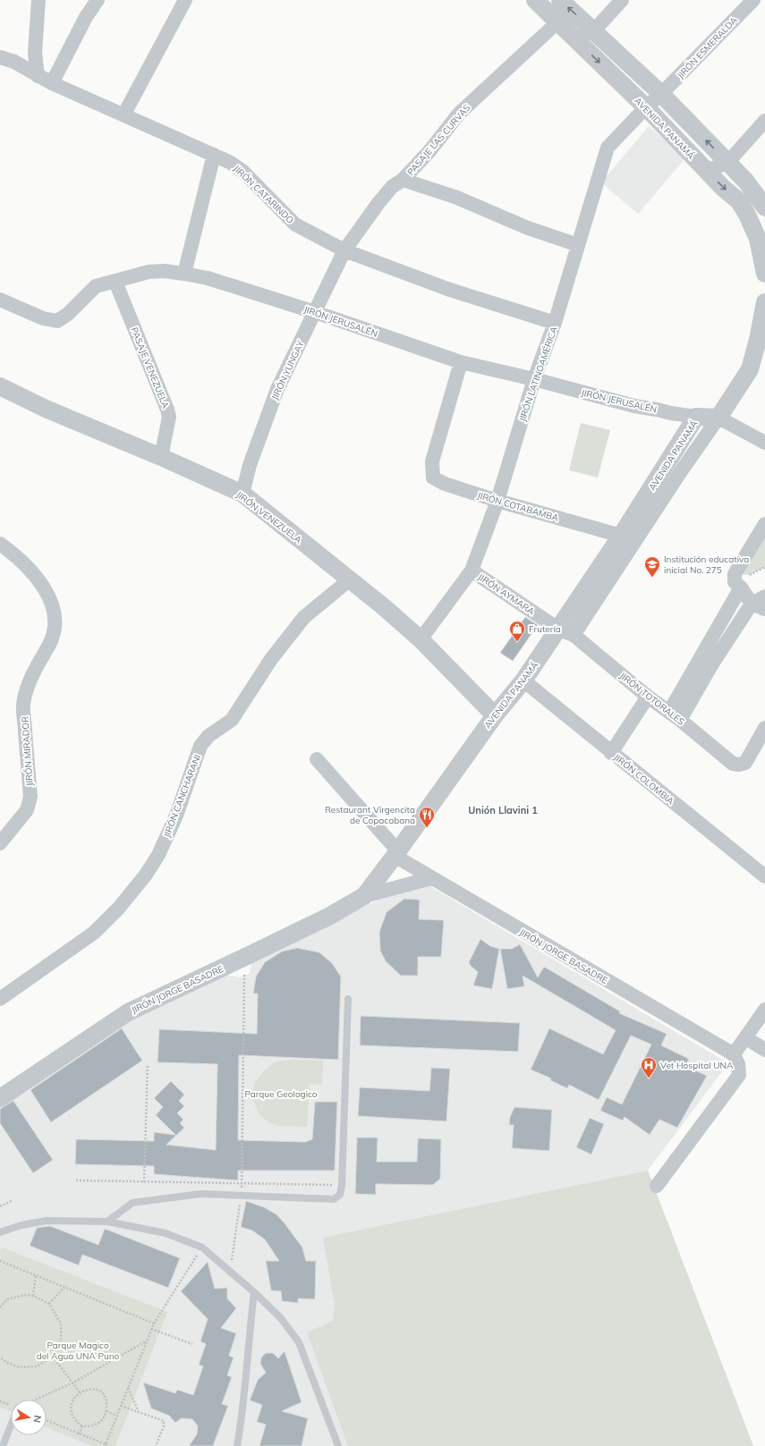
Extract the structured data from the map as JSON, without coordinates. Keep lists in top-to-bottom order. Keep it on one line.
{"streets":{"street":["JIRÓN ESMERALDA","AVENIDA PANAMÁ","PASAJE LAS CURVAS","JIRÓN CATARINDO","JIRÓN JERUSALÉN","PASAJE VENEZUELA","JIRÓN YUNGAY","JIRÓN LATINOAMÉRICA","JIRÓN COTABAMBA","JIRÓN VENEZUELA","JIRÓN AYMARA","JIRÓN TOTORALES","JIRÓN MIRADOR","JIRÓN COLOMBIA","JIRÓN CANCHARANI","JIRÓN JORGE BASADRE"]},"crossings":[["JIRÓN ESMERALDA","AVENIDA PANAMÁ"],["JIRÓN ESMERALDA","JIRÓN LATINOAMÉRICA"],["AVENIDA PANAMÁ","PASAJE LAS CURVAS"],["AVENIDA PANAMÁ","JIRÓN JERUSALÉN"],["AVENIDA PANAMÁ","JIRÓN LATINOAMÉRICA"],["AVENIDA PANAMÁ","JIRÓN COTABAMBA"],["AVENIDA PANAMÁ","JIRÓN VENEZUELA"],["AVENIDA PANAMÁ","JIRÓN AYMARA"],["AVENIDA PANAMÁ","JIRÓN TOTORALES"],["AVENIDA PANAMÁ","JIRÓN COLOMBIA"],["AVENIDA PANAMÁ","JIRÓN JORGE BASADRE"],["PASAJE LAS CURVAS","JIRÓN CATARINDO"],["PASAJE LAS CURVAS","JIRÓN YUNGAY"],["JIRÓN CATARINDO","JIRÓN YUNGAY"],["JIRÓN CATARINDO","JIRÓN LATINOAMÉRICA"],["JIRÓN JERUSALÉN","PASAJE VENEZUELA"],["JIRÓN JERUSALÉN","JIRÓN YUNGAY"],["JIRÓN JERUSALÉN","JIRÓN LATINOAMÉRICA"],["JIRÓN JERUSALÉN","JIRÓN COTABAMBA"],["PASAJE VENEZUELA","JIRÓN VENEZUELA"],["JIRÓN YUNGAY","JIRÓN VENEZUELA"],["JIRÓN LATINOAMÉRICA","JIRÓN COTABAMBA"],["JIRÓN LATINOAMÉRICA","JIRÓN VENEZUELA"],["JIRÓN LATINOAMÉRICA","JIRÓN AYMARA"],["JIRÓN VENEZUELA","JIRÓN CANCHARANI"],["JIRÓN AYMARA","JIRÓN TOTORALES"]],"districts":["Unión Llavini 1"],"parks":["Parque Geologico","Parque Magico del Agua UNA Puno"],"places":{"school or university":["Institución educativa inicial No. 275"],"shop":["Frutería"],"restaurant":["Restaurant Virgencita de Copacabana"],"hospital":["Vet Hospital UNA"]},"north":"right"}
